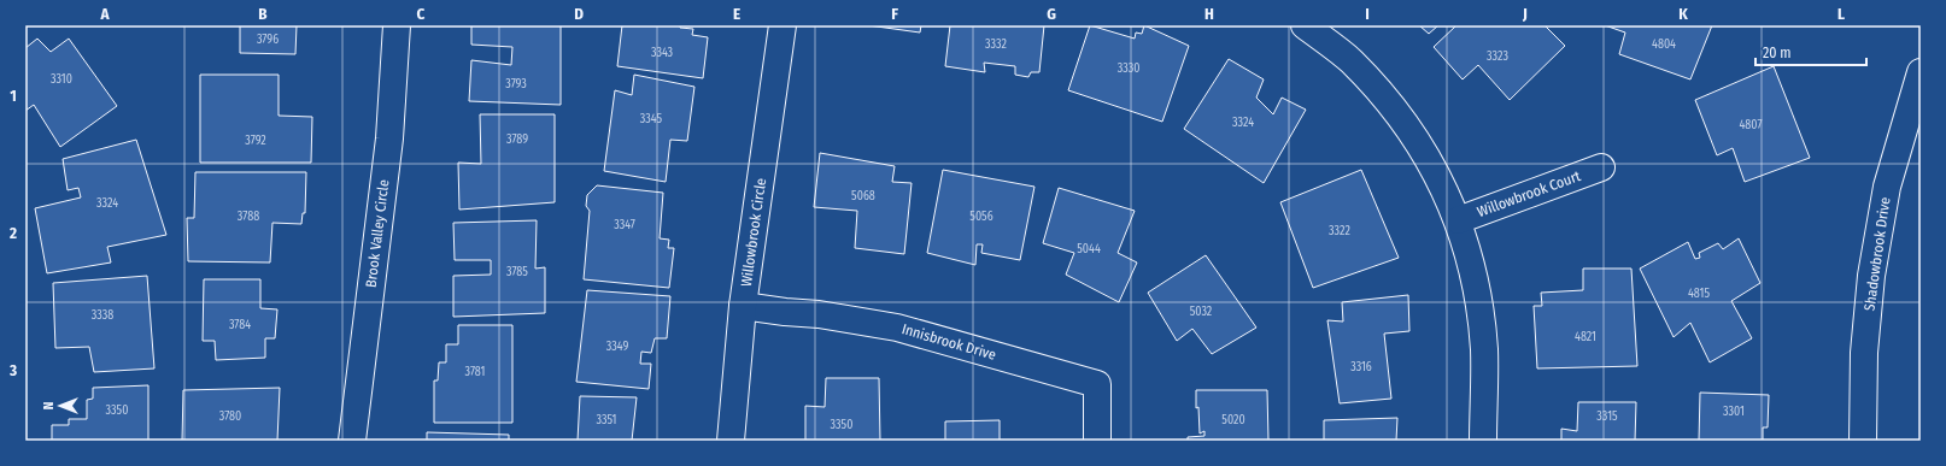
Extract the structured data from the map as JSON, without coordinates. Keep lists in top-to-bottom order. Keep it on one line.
{"streets":{"street":["Willowbrook Court","Willowbrook Circle","Brook Valley Circle","Shadowbrook Drive","Innisbrook Drive"]},"crossings":[["Willowbrook Circle","Innisbrook Drive"]],"house_numbers":["3796","3332","4804","3343","3323","3330","3310","3793","3345","3324","4807","3789","3792","5068","3324","3788","5056","3347","3322","5044","3785","4815","5032","3338","3784","4821","3349","3316","3781","3350","3301","3780","3315","3351","5020","3350"],"scale_bar":"20 m","north":"left","grid":{"columns":["A","B","C","D","E","F","G","H","I","J","K","L"],"rows":["1","2","3"]}}
